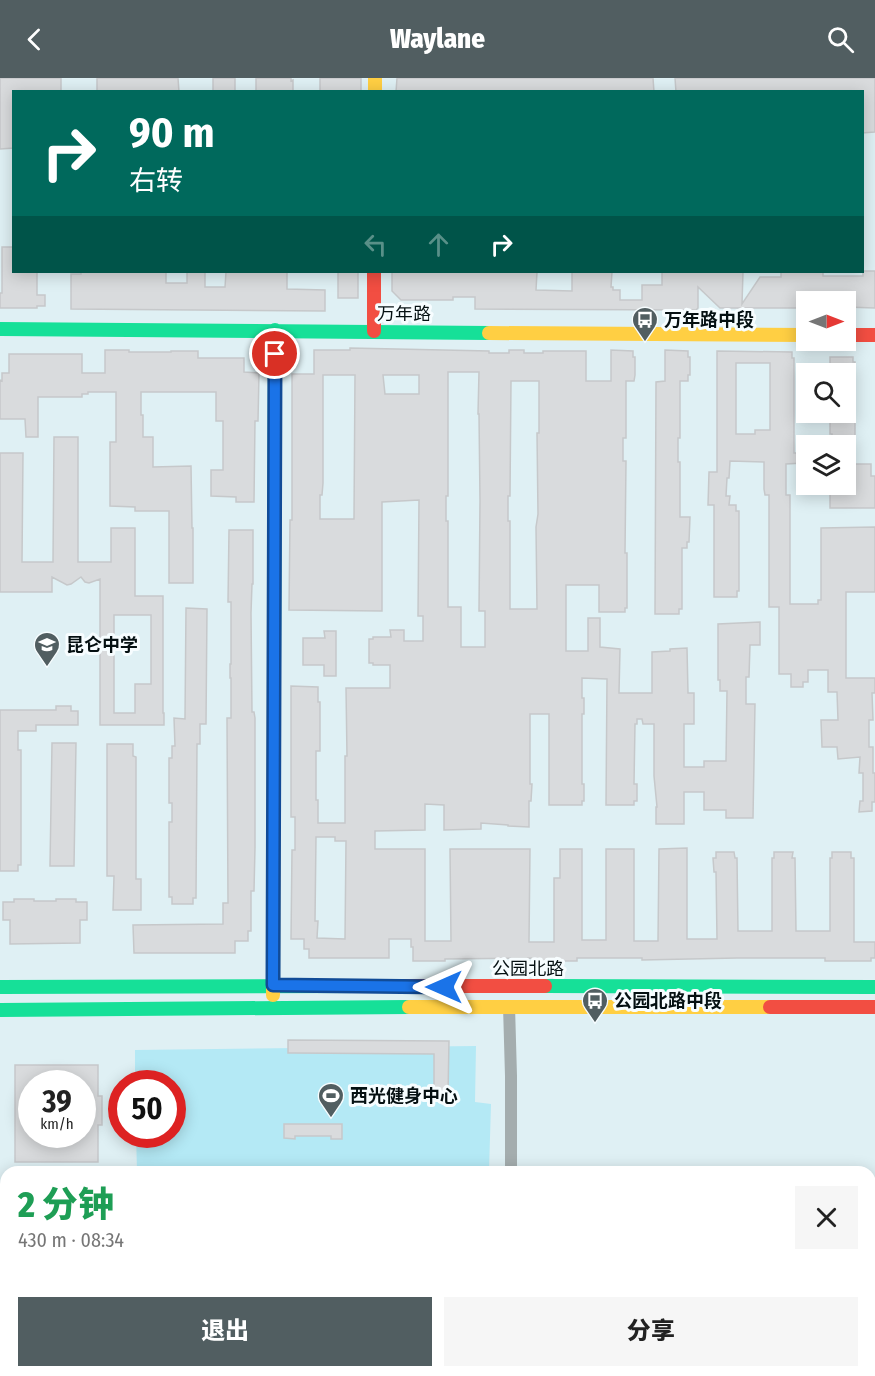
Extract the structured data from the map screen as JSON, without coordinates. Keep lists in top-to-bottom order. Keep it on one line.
{"streets":{"main road":["万年路","公园北路"]},"places":{"bus stop":["万年路中段","公园北路中段"],"school or university":["昆仑中学"],"sports":["西光健身中心"]},"north":"right","page":{"header":"Waylane","turn":["90 m","右转"],"speed":"39 km/h","limit":"50","heading":["2 分钟","430 m · 08:34"],"buttons":["退出","分享"]}}
